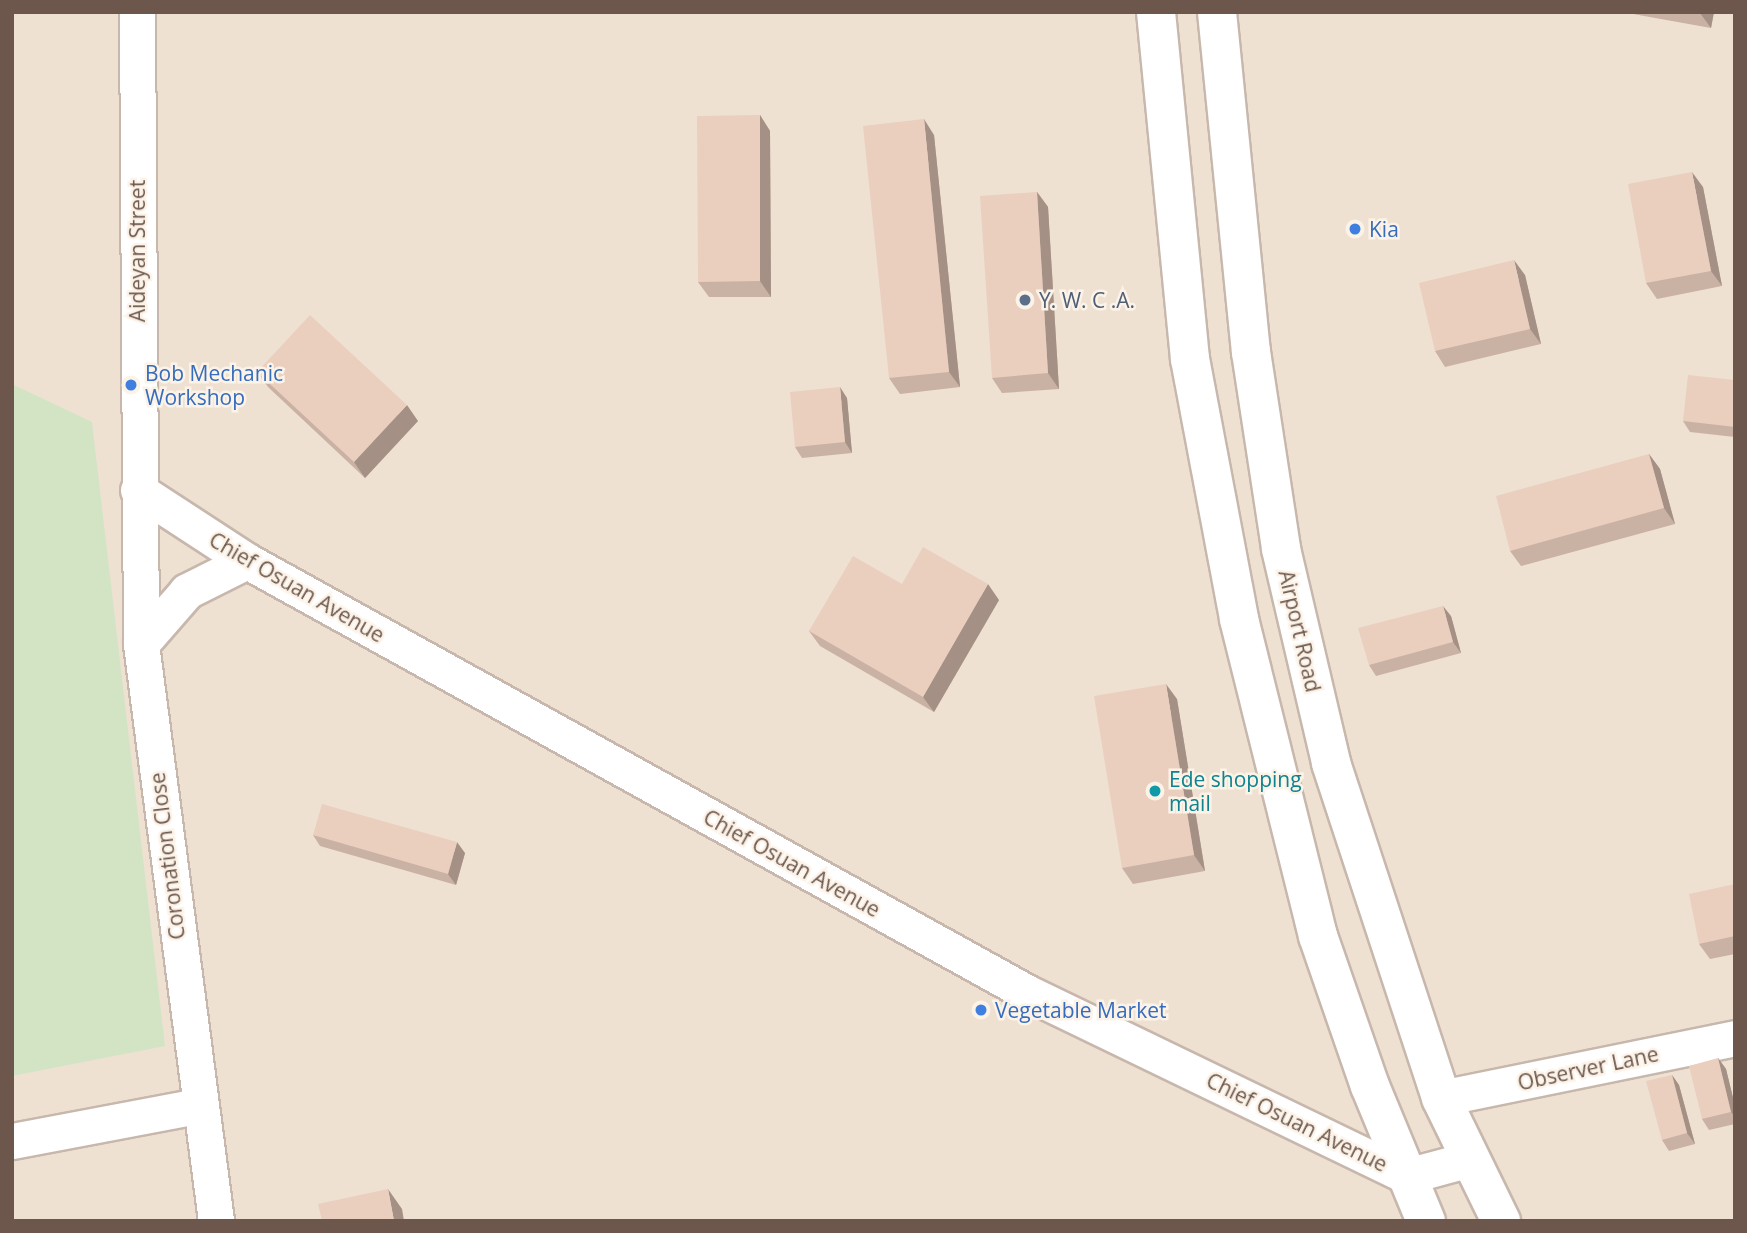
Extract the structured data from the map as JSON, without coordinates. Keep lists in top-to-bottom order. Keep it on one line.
{"streets":{"main road":["Airport Road"],"street":["Aideyan Street","Chief Osuan Avenue","Coronation Close","Observer Lane"]},"crossings":[["Aideyan Street","Chief Osuan Avenue"],["Aideyan Street","Coronation Close"],["Chief Osuan Avenue","Airport Road"],["Chief Osuan Avenue","Coronation Close"],["Airport Road","Observer Lane"]],"places":["Kia","Y. W. C .A.","Bob Mechanic Workshop","Ede shopping mail","Vegetable Market"]}
